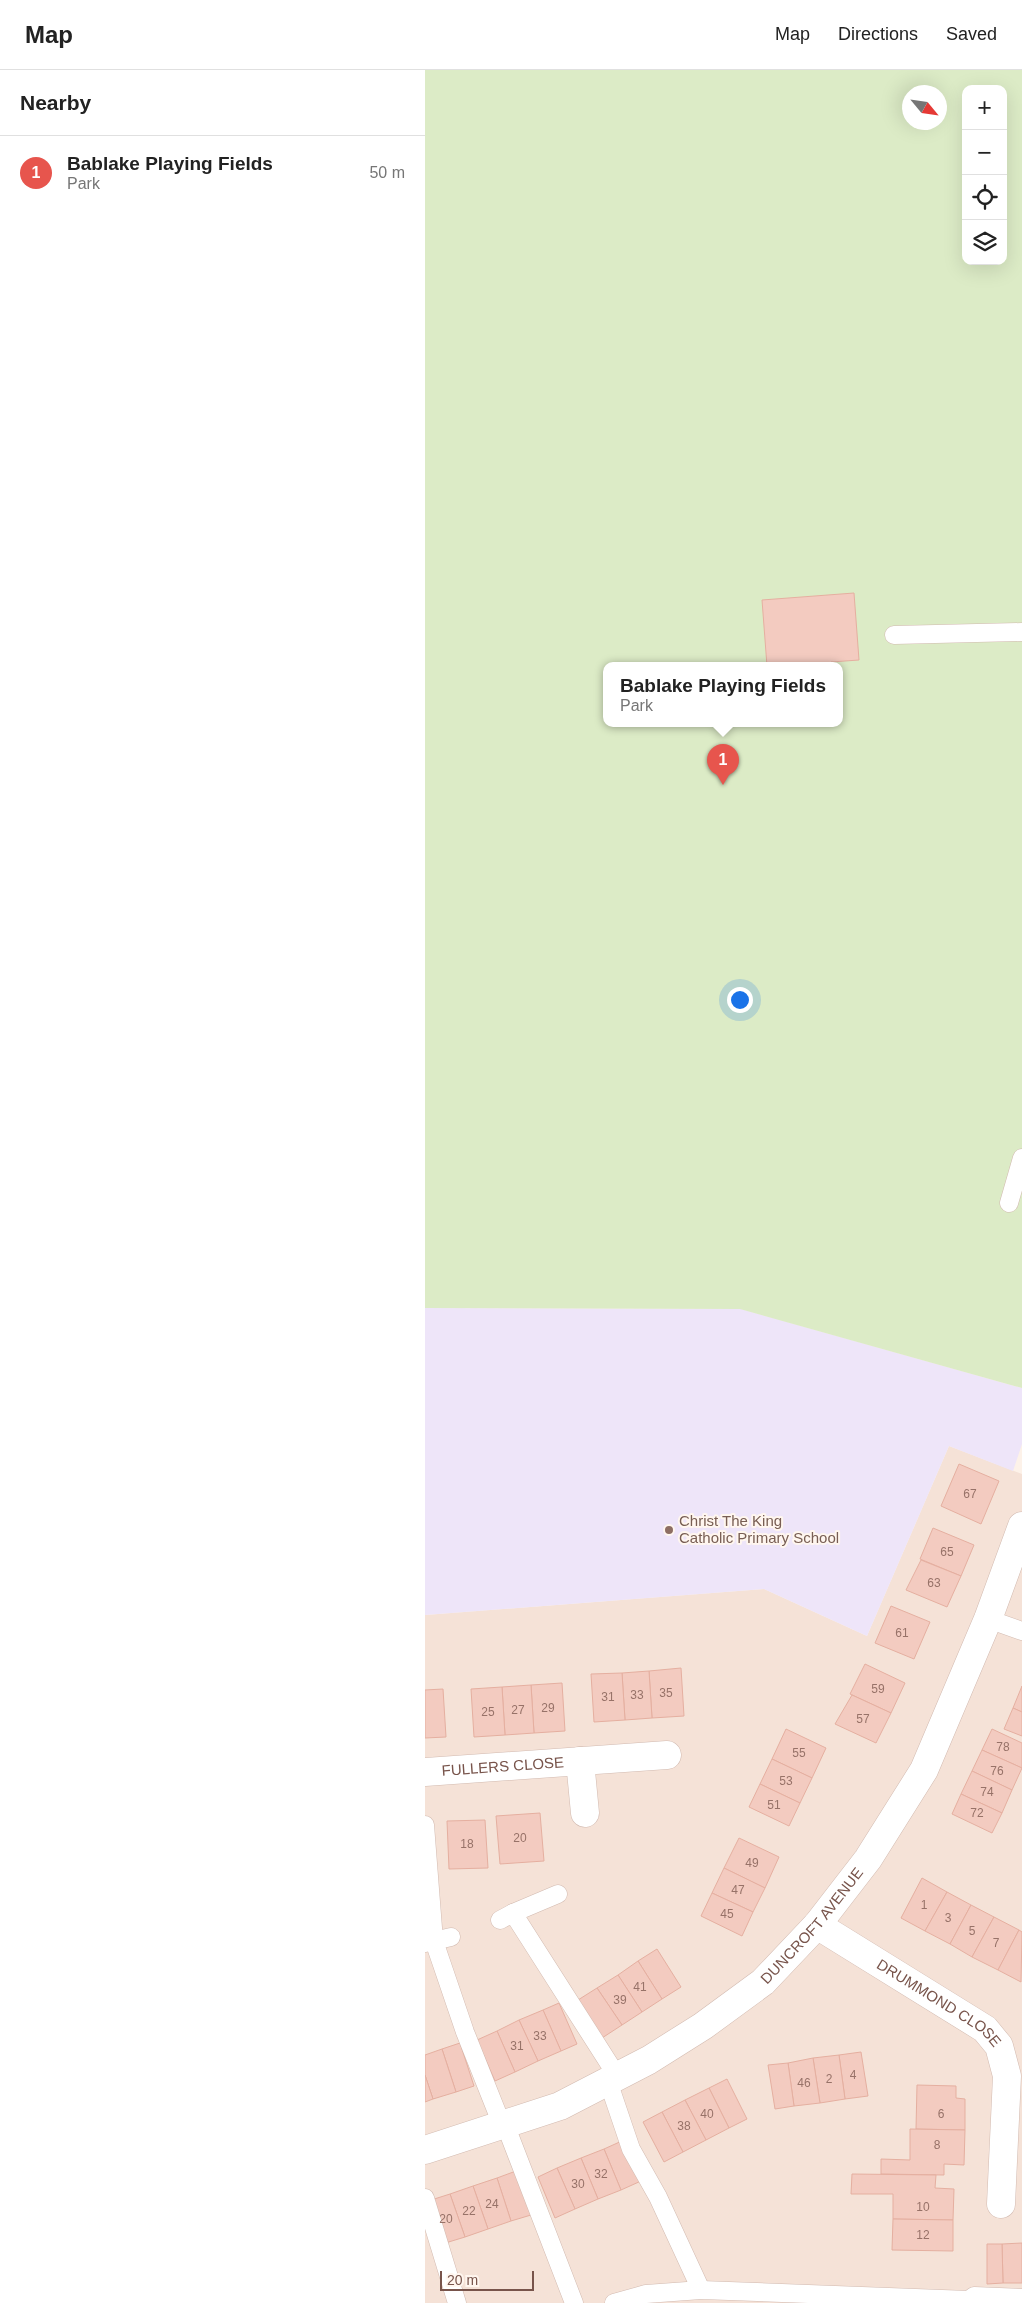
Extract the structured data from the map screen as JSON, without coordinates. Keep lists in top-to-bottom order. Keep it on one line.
{"streets":{"street":["FULLERS CLOSE","DUNCROFT AVENUE","DRUMMOND CLOSE"]},"crossings":[["DUNCROFT AVENUE","DRUMMOND CLOSE"]],"places":["Christ The King Catholic Primary School"],"house_numbers":["67","65","63","61","59","35","33","31","29","27","25","57","78","55","76","53","74","51","72","20","18","49","47","1","45","3","5","7","41","39","33","31","4","2","46","40","6","38","8","32","30","24","10","22","20","12"],"scale_bar":"20 m","north":"bottom right","page":{"header":"Map","nav":["Map","Directions","Saved"],"heading":"Nearby","map_buttons":["+","−"],"list":[{"mark":"1","name":"Bablake Playing Fields","note":"Park","value":"50 m"}],"popup":["Bablake Playing Fields","Park"],"pins":"1","scale":"20 m"}}
